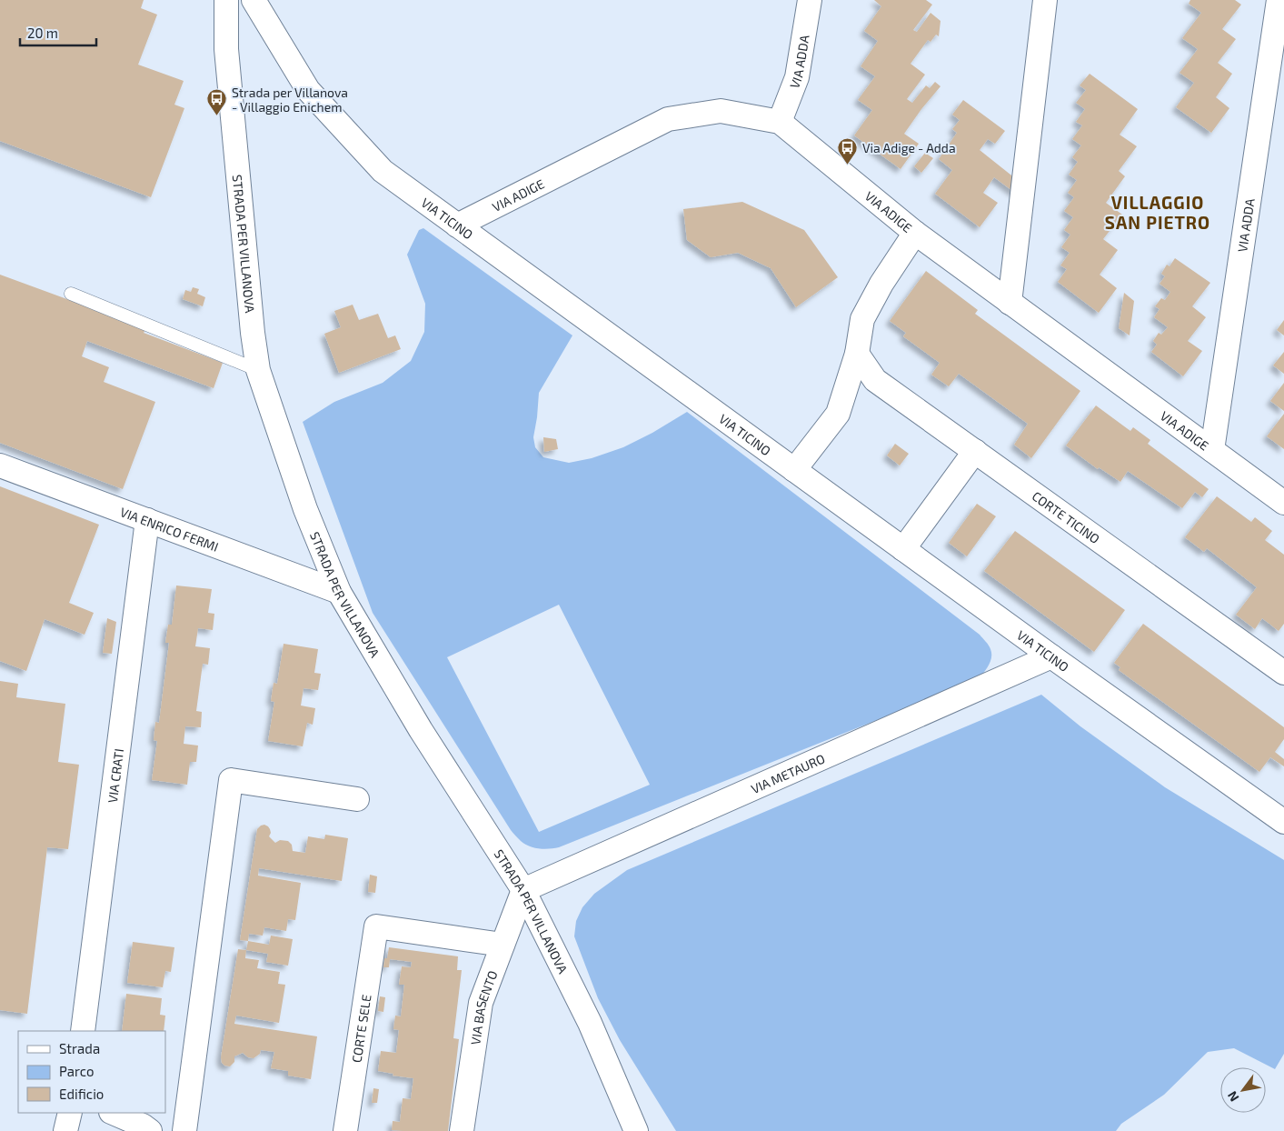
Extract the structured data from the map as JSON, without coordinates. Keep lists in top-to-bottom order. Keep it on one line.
{"streets":{"street":["VIA ADDA","VIA ADIGE","VIA TICINO","STRADA PER VILLANOVA","CORTE TICINO","VIA ENRICO FERMI","VIA METAURO","VIA CRATI","VIA BASENTO","CORTE SELE"]},"crossings":[["VIA ADDA","VIA ADIGE"],["VIA ADIGE","VIA TICINO"],["VIA TICINO","VIA METAURO"],["STRADA PER VILLANOVA","VIA ENRICO FERMI"],["STRADA PER VILLANOVA","VIA METAURO"],["STRADA PER VILLANOVA","VIA BASENTO"],["VIA ENRICO FERMI","VIA CRATI"],["VIA METAURO","VIA BASENTO"],["VIA BASENTO","CORTE SELE"]],"districts":["VILLAGGIO SAN PIETRO"],"places":{"bus stop":["Strada per Villanova - Villaggio Enichem","Via Adige - Adda"]},"legend":["Strada","Parco","Edificio"],"scale_bar":"20 m","north":"bottom left"}
